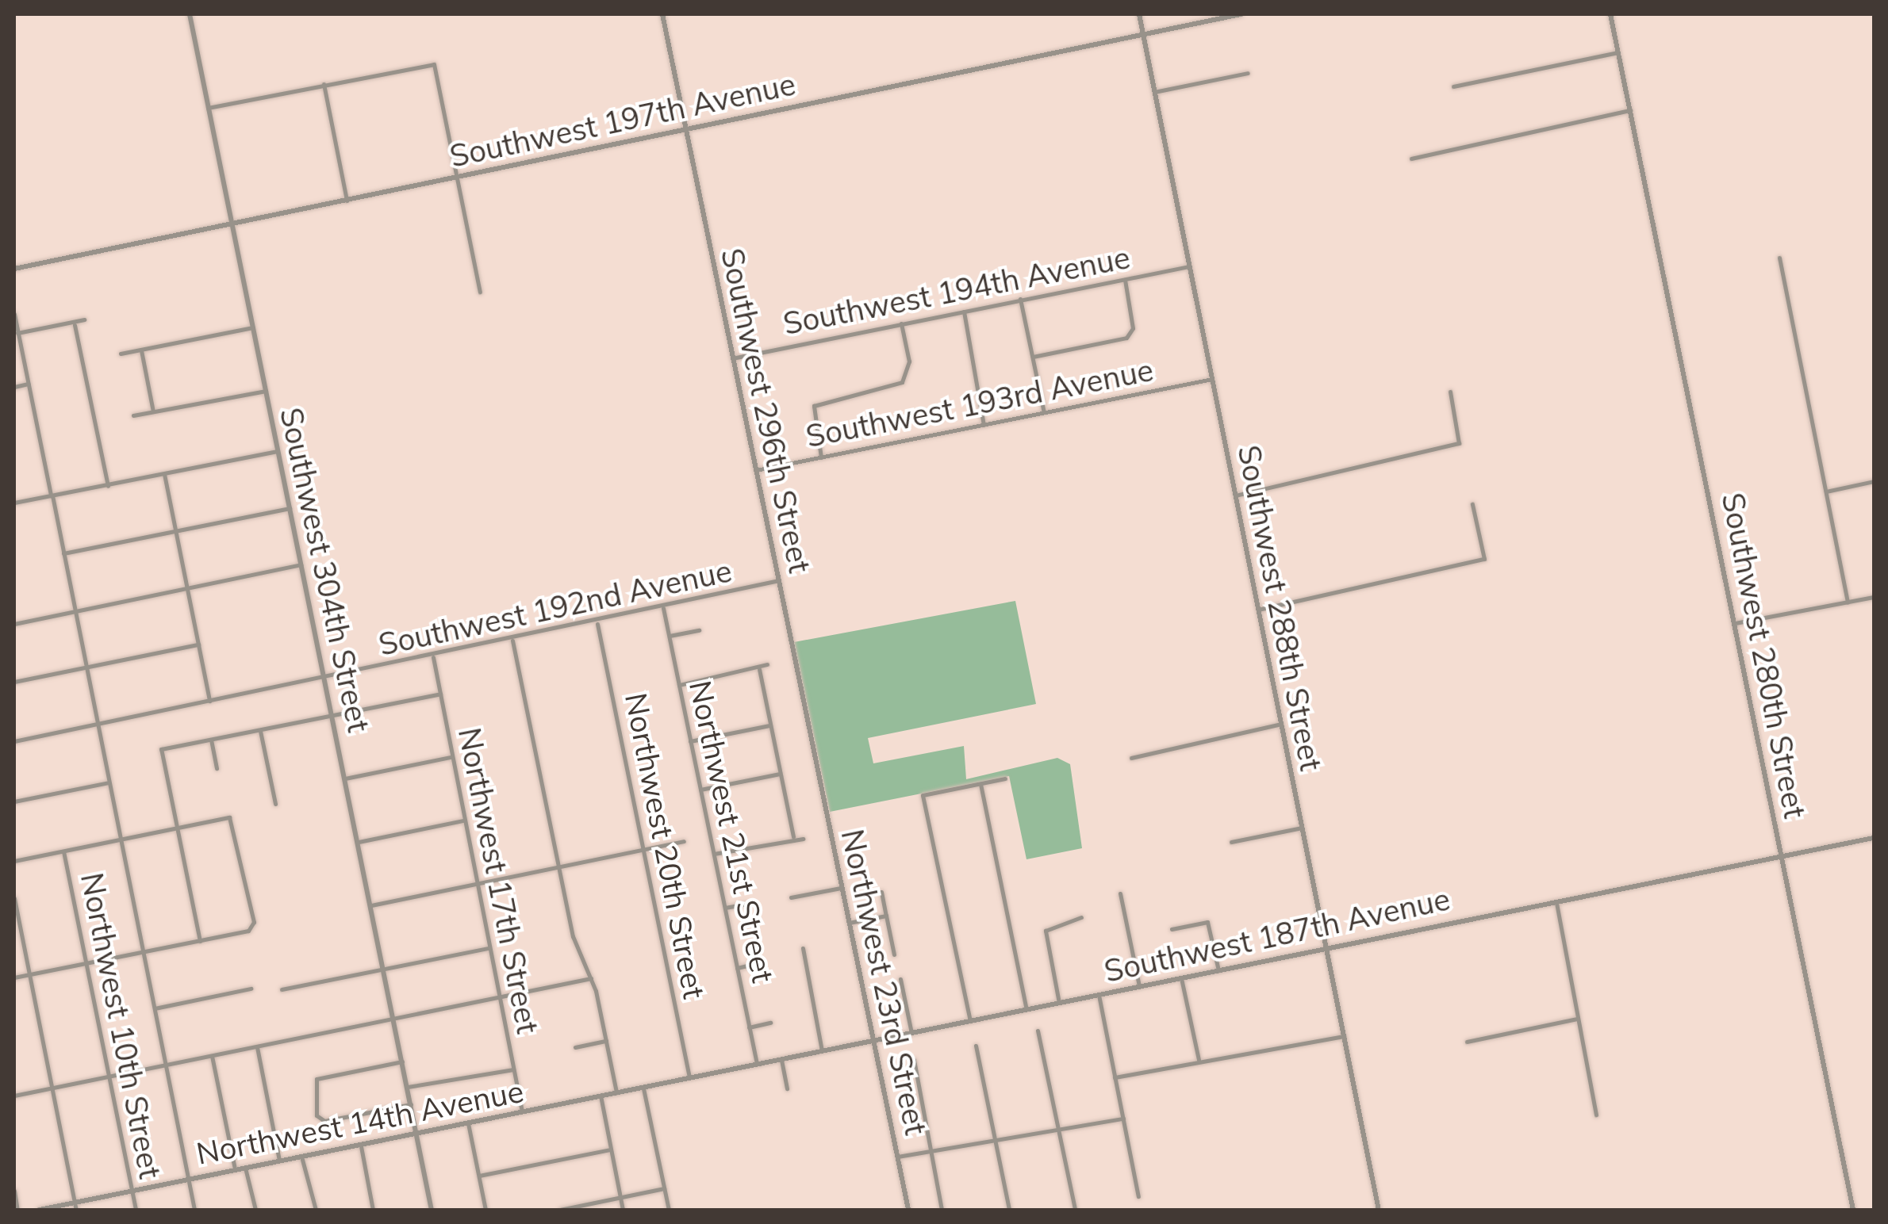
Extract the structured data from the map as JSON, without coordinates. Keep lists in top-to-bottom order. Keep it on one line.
{"streets":{"street":["Southwest 197th Avenue","Southwest 194th Avenue","Southwest 193rd Avenue","Southwest 296th Street","Southwest 304th Street","Southwest 192nd Avenue","Southwest 288th Street","Southwest 280th Street","Northwest 21st Street","Northwest 20th Street","Northwest 17th Street","Southwest 187th Avenue","Northwest 23rd Street","Northwest 10th Street","Northwest 14th Avenue"]},"crossings":[["Southwest 197th Avenue","Southwest 296th Street"],["Southwest 197th Avenue","Southwest 304th Street"],["Southwest 197th Avenue","Southwest 288th Street"],["Southwest 194th Avenue","Southwest 296th Street"],["Southwest 194th Avenue","Southwest 288th Street"],["Southwest 193rd Avenue","Southwest 296th Street"],["Southwest 193rd Avenue","Southwest 288th Street"],["Southwest 296th Street","Southwest 192nd Avenue"],["Southwest 296th Street","Northwest 23rd Street"],["Southwest 304th Street","Southwest 192nd Avenue"],["Southwest 304th Street","Northwest 14th Avenue"],["Southwest 192nd Avenue","Northwest 21st Street"],["Southwest 192nd Avenue","Northwest 20th Street"],["Southwest 192nd Avenue","Northwest 17th Street"],["Southwest 288th Street","Southwest 187th Avenue"],["Southwest 280th Street","Southwest 187th Avenue"],["Northwest 21st Street","Southwest 187th Avenue"],["Northwest 20th Street","Southwest 187th Avenue"],["Northwest 20th Street","Northwest 14th Avenue"],["Northwest 17th Street","Northwest 14th Avenue"],["Southwest 187th Avenue","Northwest 23rd Street"],["Southwest 187th Avenue","Northwest 14th Avenue"],["Northwest 10th Street","Northwest 14th Avenue"]]}
